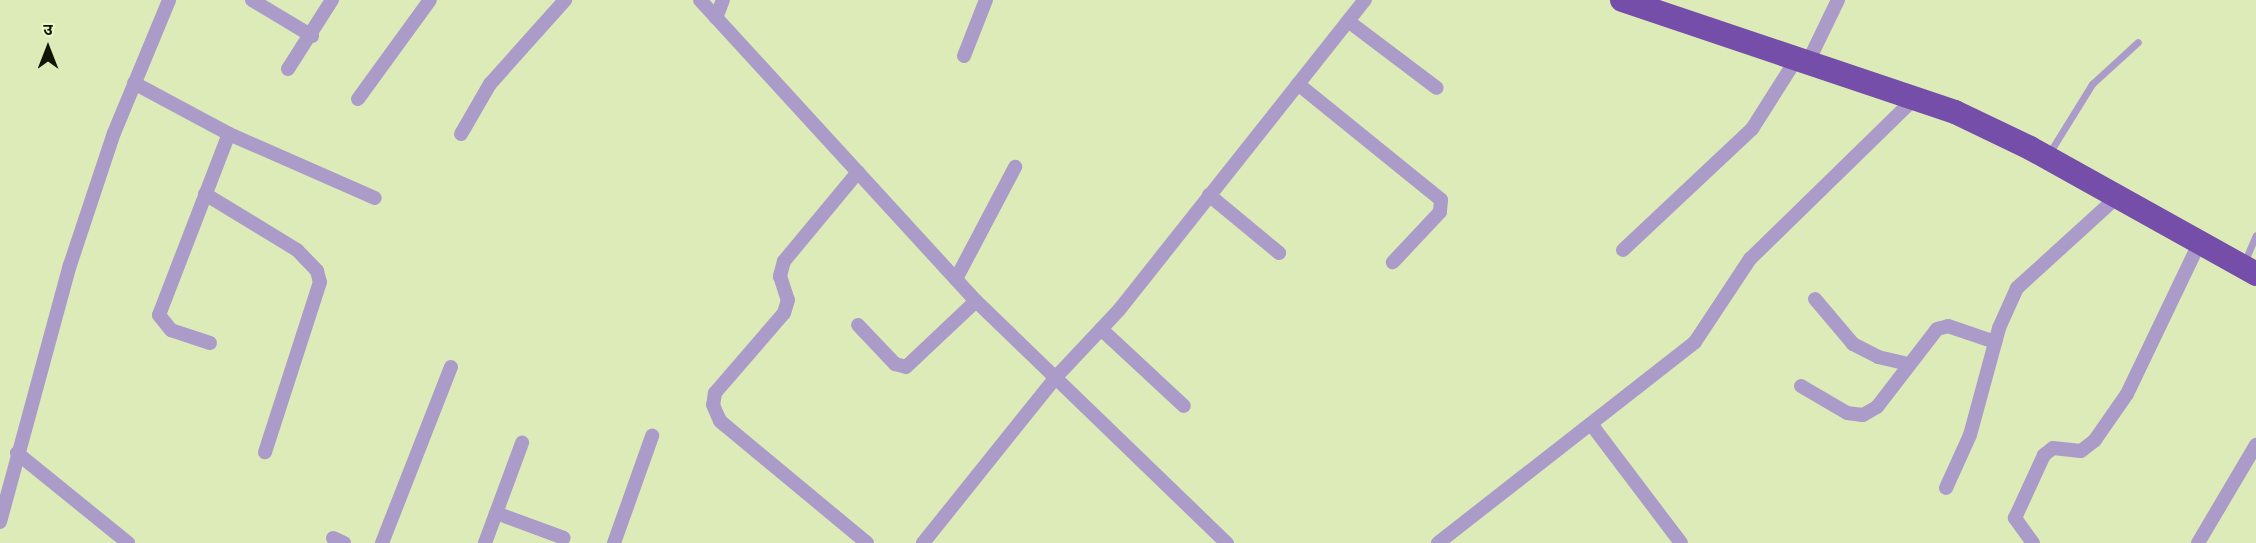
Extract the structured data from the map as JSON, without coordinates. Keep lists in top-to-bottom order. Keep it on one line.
{"north":"top"}
